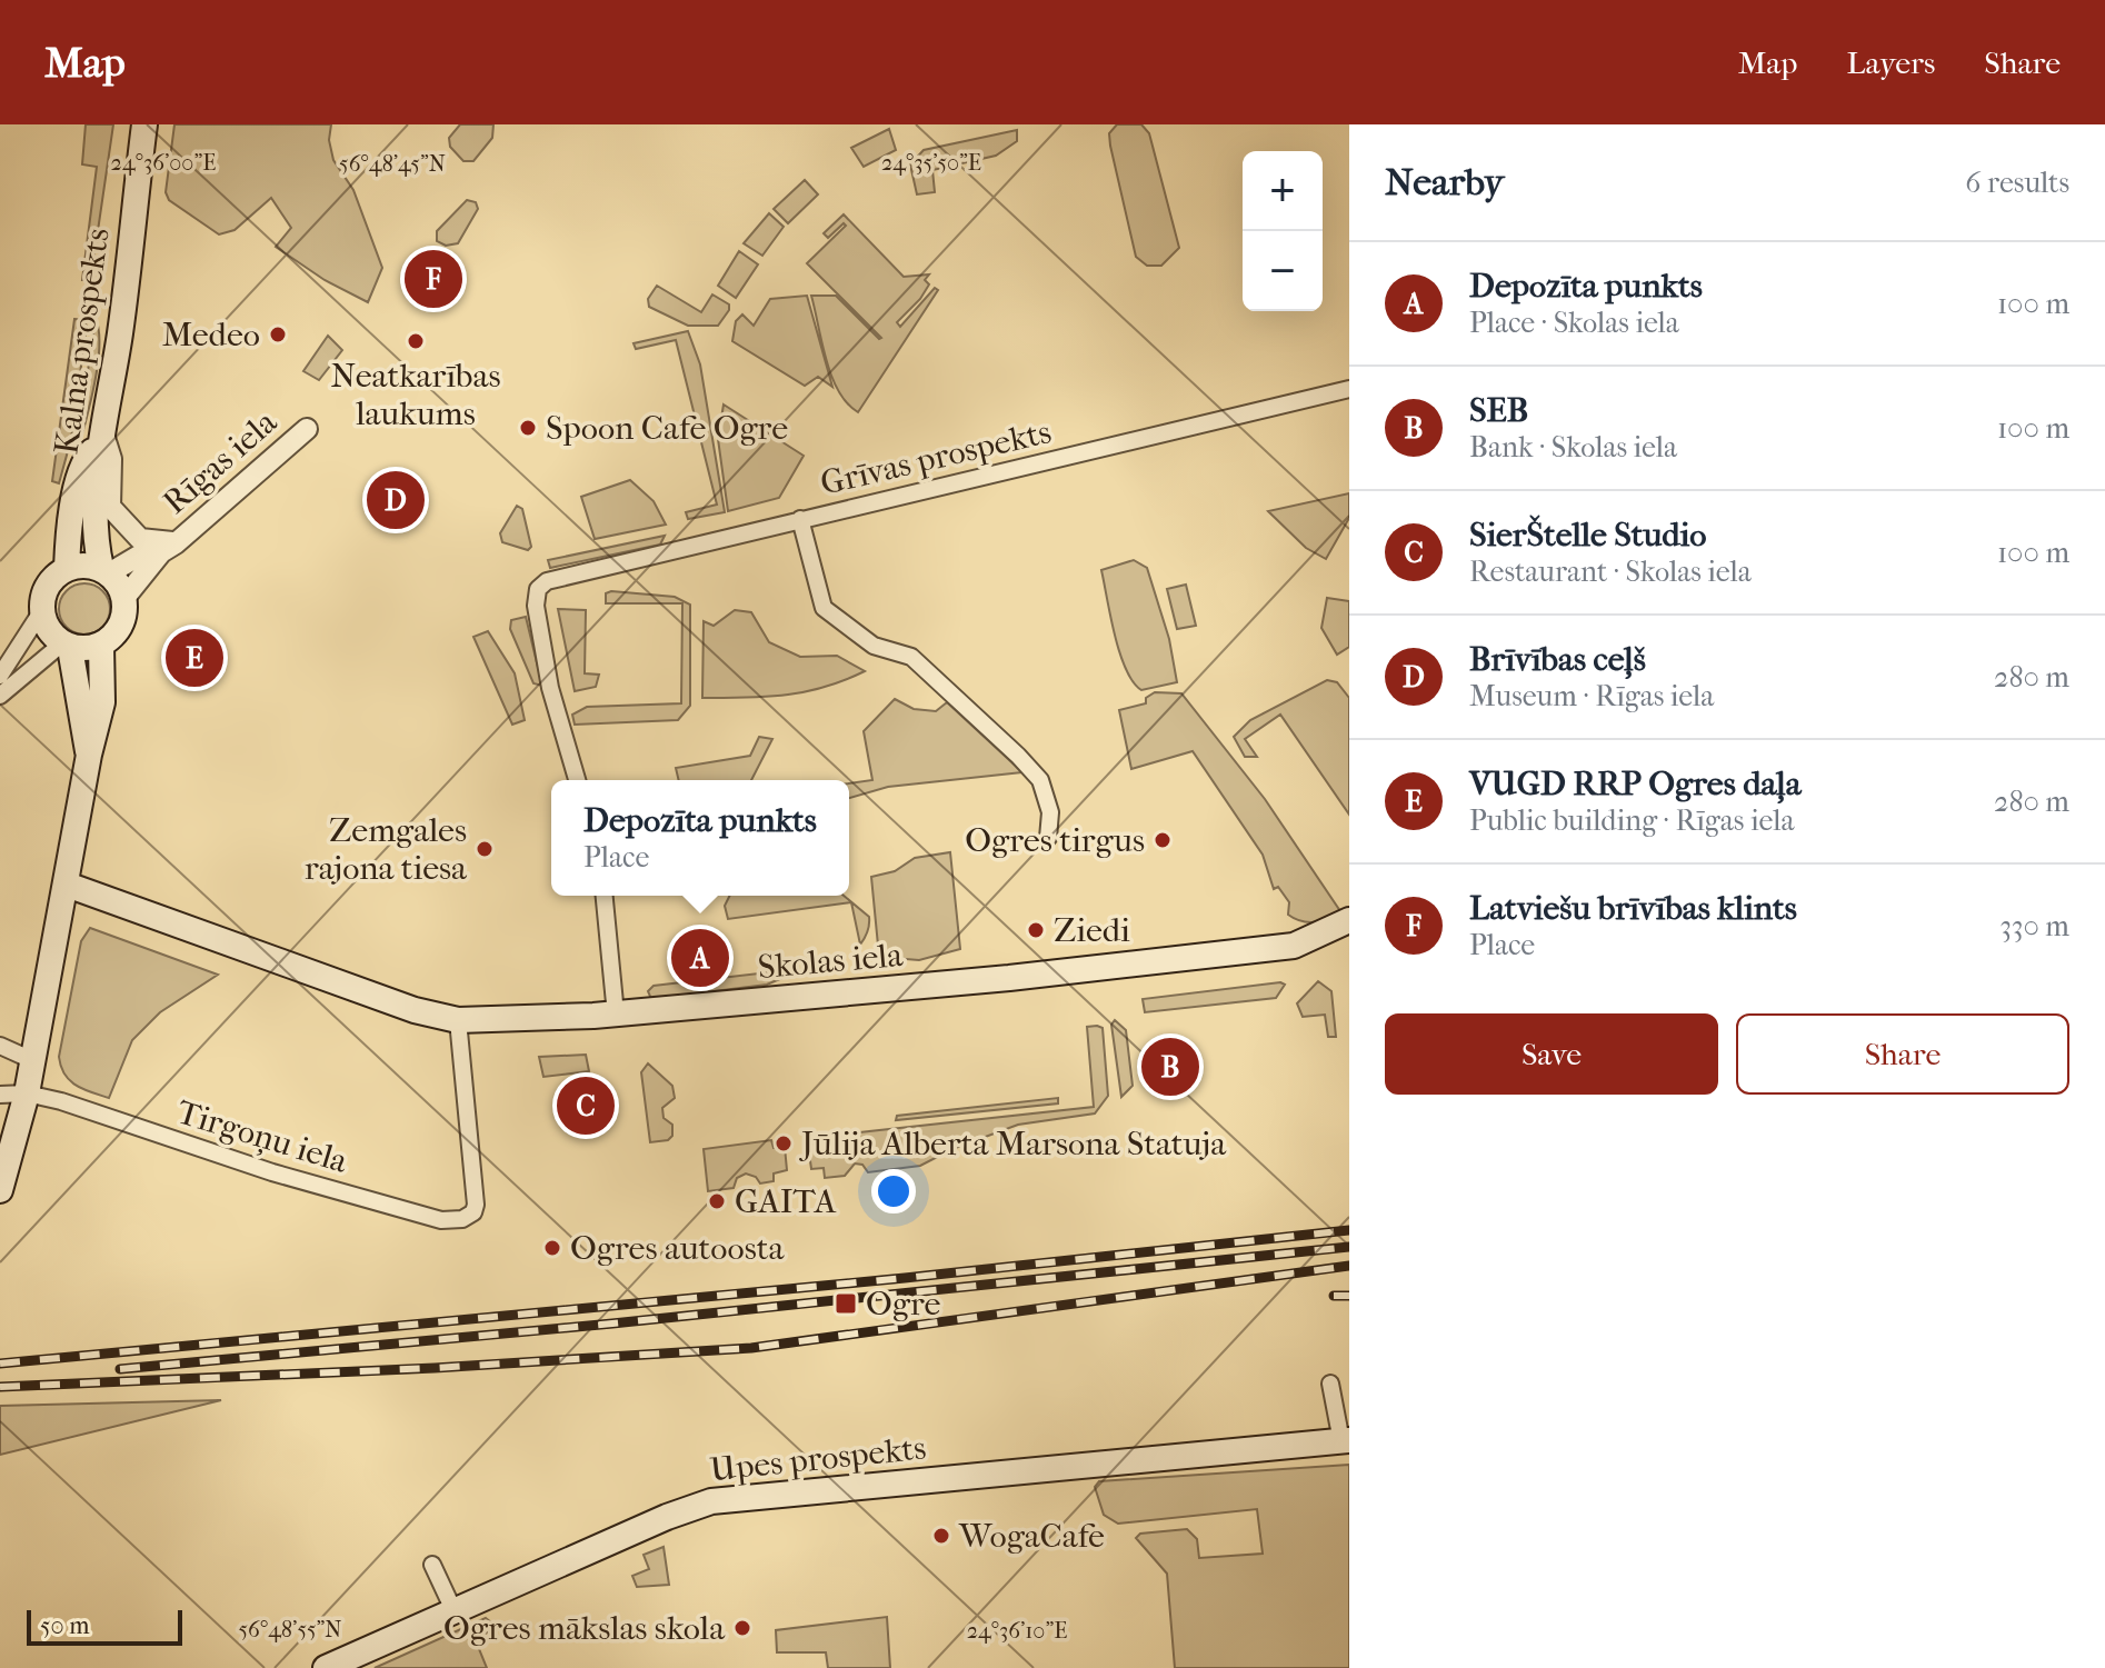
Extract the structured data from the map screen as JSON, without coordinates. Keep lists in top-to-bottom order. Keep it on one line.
{"streets":{"main road":["Kalna prospekts","Skolas iela","Upes prospekts"],"street":["Grīvas prospekts","Rīgas iela","Tirgoņu iela"]},"crossings":[["Skolas iela","Tirgoņu iela"]],"places":{"other":["Medeo","Neatkarības laukums","Spoon Cafe Ogre","Ogres tirgus","Zemgales rajona tiesa","Ziedi","Jūlija Alberta Marsona Statuja","GAITA","Ogres autoosta","WogaCafe","Ogres mākslas skola"],"transit":["Ogre"]},"scale_bar":"50 m","page":{"header":"Map","nav":["Map","Layers","Share"],"heading":["Nearby","6 results"],"map_buttons":["+","−"],"list":[{"mark":"A","name":"Depozīta punkts","note":"Place · Skolas iela","value":"100 m"},{"mark":"B","name":"SEB","note":"Bank · Skolas iela","value":"100 m"},{"mark":"C","name":"SierŠtelle Studio","note":"Restaurant · Skolas iela","value":"100 m"},{"mark":"D","name":"Brīvības ceļš","note":"Museum · Rīgas iela","value":"280 m"},{"mark":"E","name":"VUGD RRP Ogres daļa","note":"Public building · Rīgas iela","value":"280 m"},{"mark":"F","name":"Latviešu brīvības klints","note":"Place","value":"330 m"}],"pins":["F","D","E","A","B","C"],"popup":["Depozīta punkts","Place"],"buttons":["Save","Share"],"scale":"50 m"},"coordinates":["24°36'00\"E","24°35'50\"E","56°48'45\"N","56°48'55\"N","24°36'10\"E"]}
